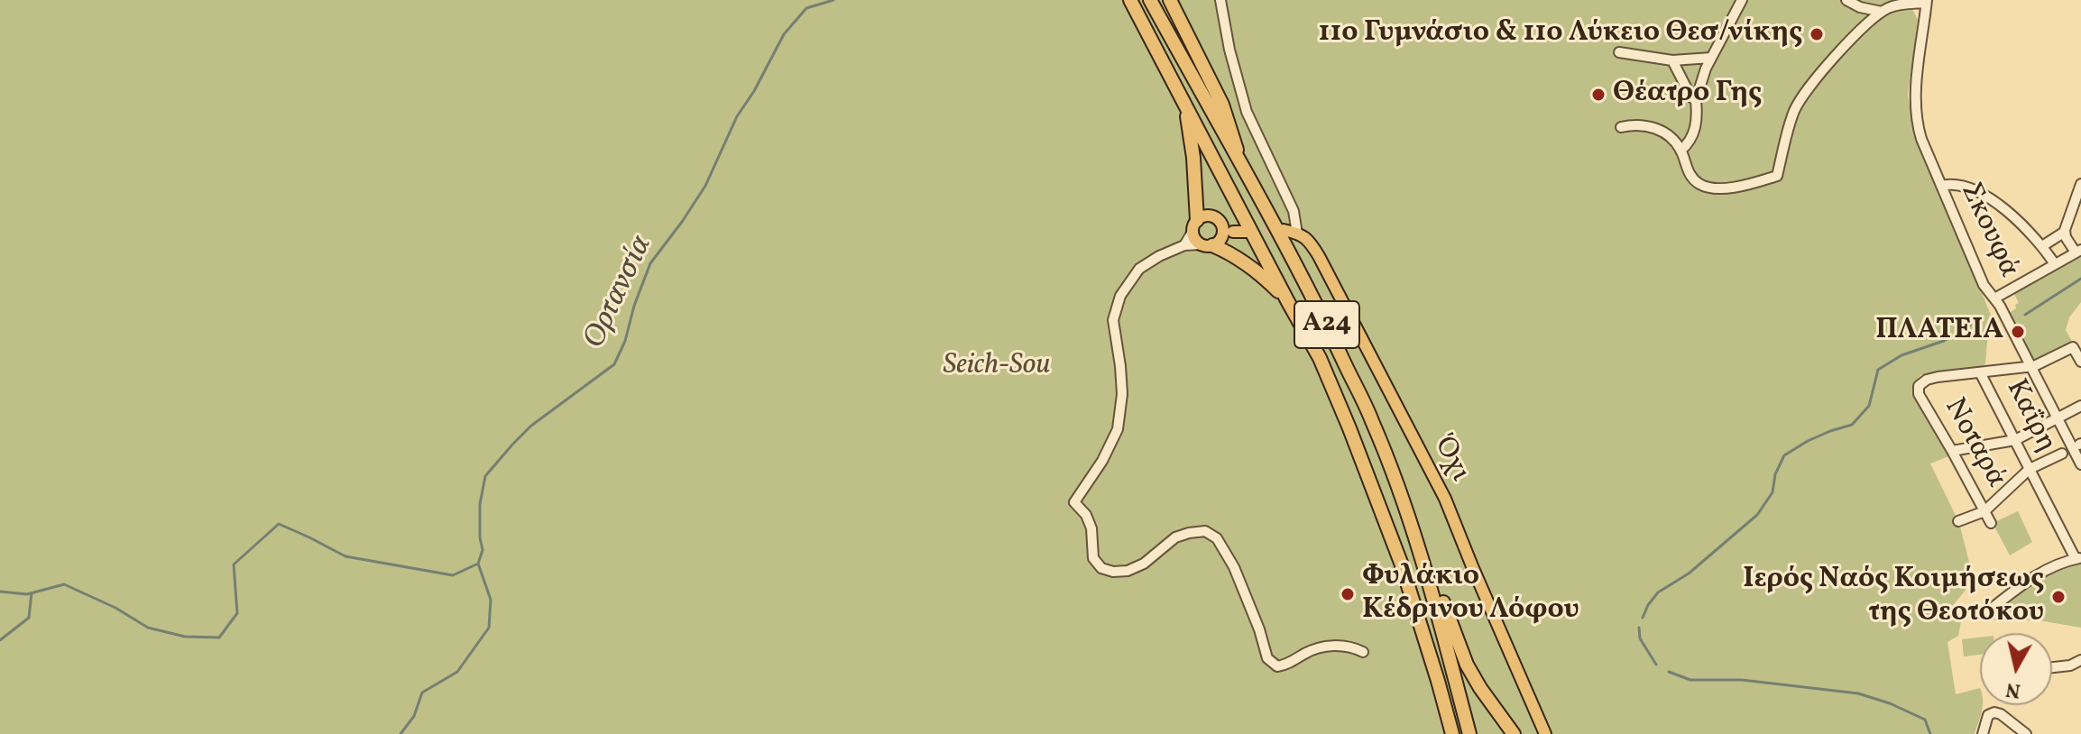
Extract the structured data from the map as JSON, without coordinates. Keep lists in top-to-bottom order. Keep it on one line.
{"streets":{"highway":["Α24"],"main road":["Όχι"],"street":["Σκουφά","Καΐρη","Νοταρά"]},"crossings":[["Καΐρη","Νοταρά"]],"water":["Ορτανσία"],"parks":["Seich-Sou"],"places":["11ο Γυμνάσιο & 11ο Λύκειο Θεσ/νίκης","Θέατρο Γης","ΠΛΑΤΕΙΑ","Φυλάκιο Κέδρινου Λόφου","Ιερός Ναός Κοιμήσεως της Θεοτόκου"],"north":"bottom"}
